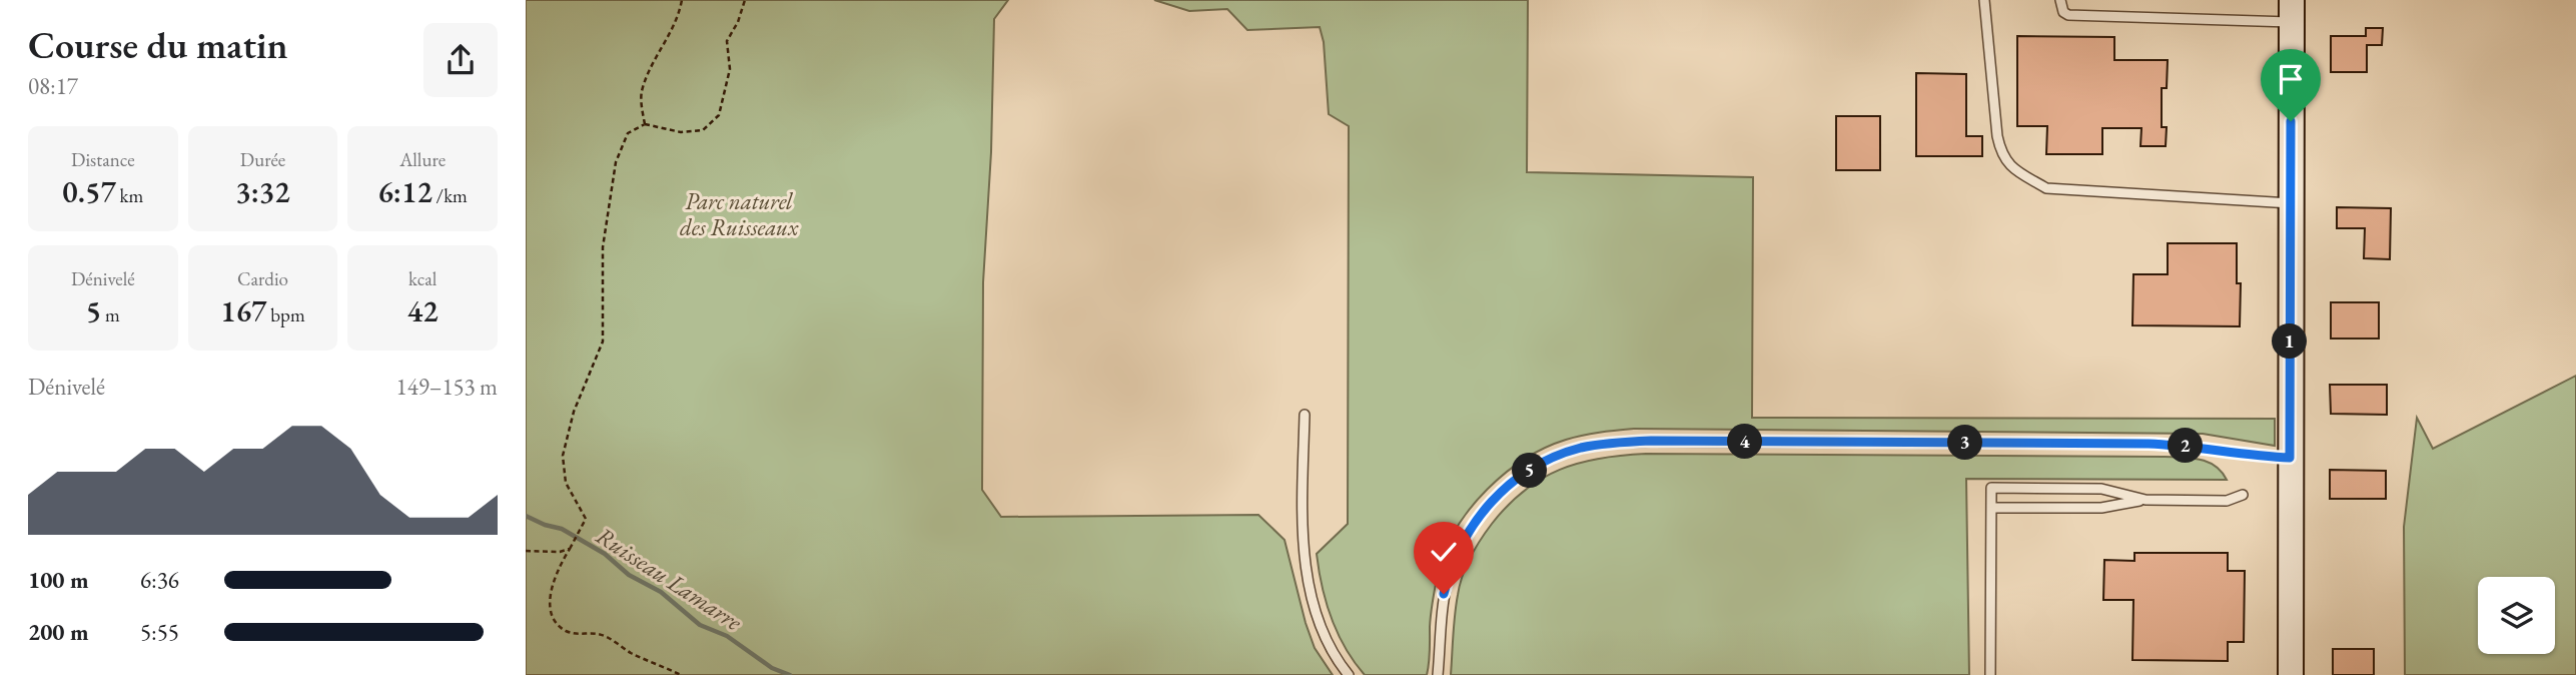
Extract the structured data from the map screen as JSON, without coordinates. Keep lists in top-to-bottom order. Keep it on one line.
{"water":["Ruisseau Lamarre"],"parks":["Parc naturel des Ruisseaux"],"page":{"heading":["Course du matin","08:17"],"stats":[["Distance","0.57 km"],["Durée","3:32"],["Allure","6:12 /km"],["Dénivelé","5 m"],["Cardio","167 bpm"],["kcal","42"]],"pins":["1","4","3","2","5"],"chart":["Dénivelé","149–153 m"],"list":[{"name":"100 m","note":"6:36"},{"name":"200 m","note":"5:55"}]}}
